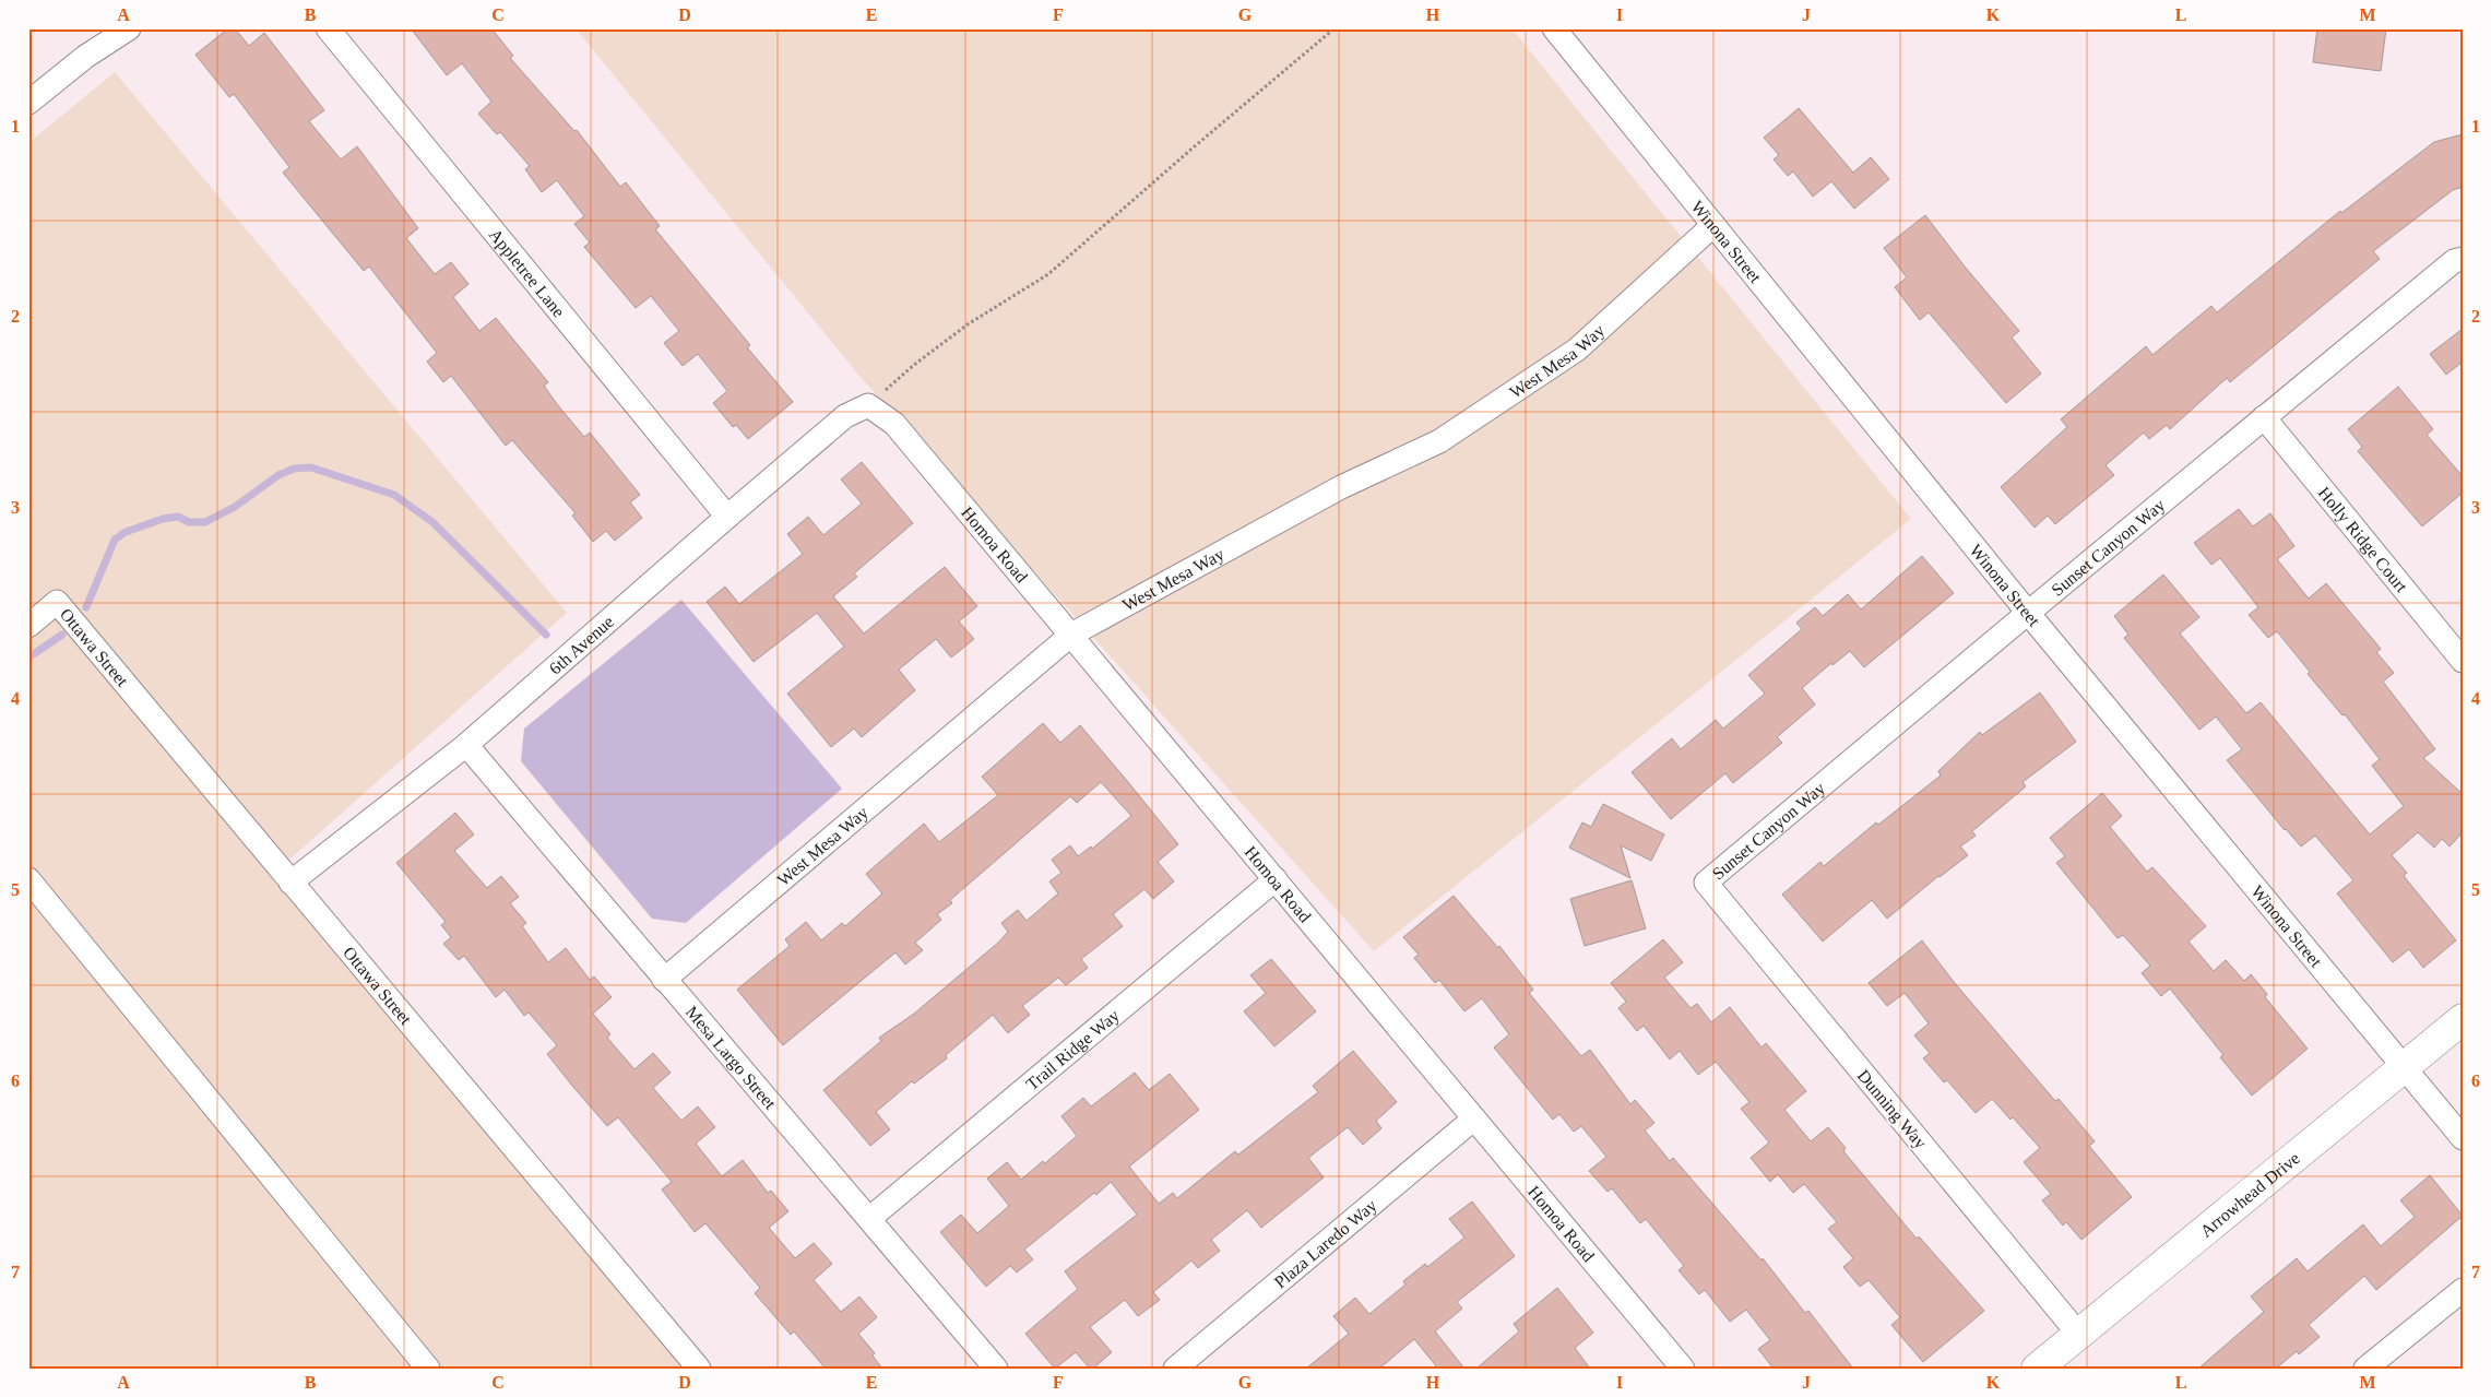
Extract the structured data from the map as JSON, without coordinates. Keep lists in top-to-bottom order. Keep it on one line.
{"streets":{"main road":["Arrowhead Drive"],"street":["Winona Street","Appletree Lane","West Mesa Way","Holly Ridge Court","Homoa Road","Sunset Canyon Way","6th Avenue","Ottawa Street","Trail Ridge Way","Mesa Largo Street","Dunning Way","Plaza Laredo Way"]},"crossings":[["Winona Street","West Mesa Way"],["Winona Street","Sunset Canyon Way"],["Winona Street","Arrowhead Drive"],["Appletree Lane","6th Avenue"],["West Mesa Way","Homoa Road"],["West Mesa Way","Mesa Largo Street"],["Holly Ridge Court","Sunset Canyon Way"],["Homoa Road","6th Avenue"],["Homoa Road","Trail Ridge Way"],["Homoa Road","Plaza Laredo Way"],["Sunset Canyon Way","Dunning Way"],["6th Avenue","Ottawa Street"],["6th Avenue","Mesa Largo Street"],["Trail Ridge Way","Mesa Largo Street"],["Dunning Way","Arrowhead Drive"]],"grid":{"columns":["A","B","C","D","E","F","G","H","I","J","K","L","M"],"rows":["1","2","3","4","5","6","7"]}}
